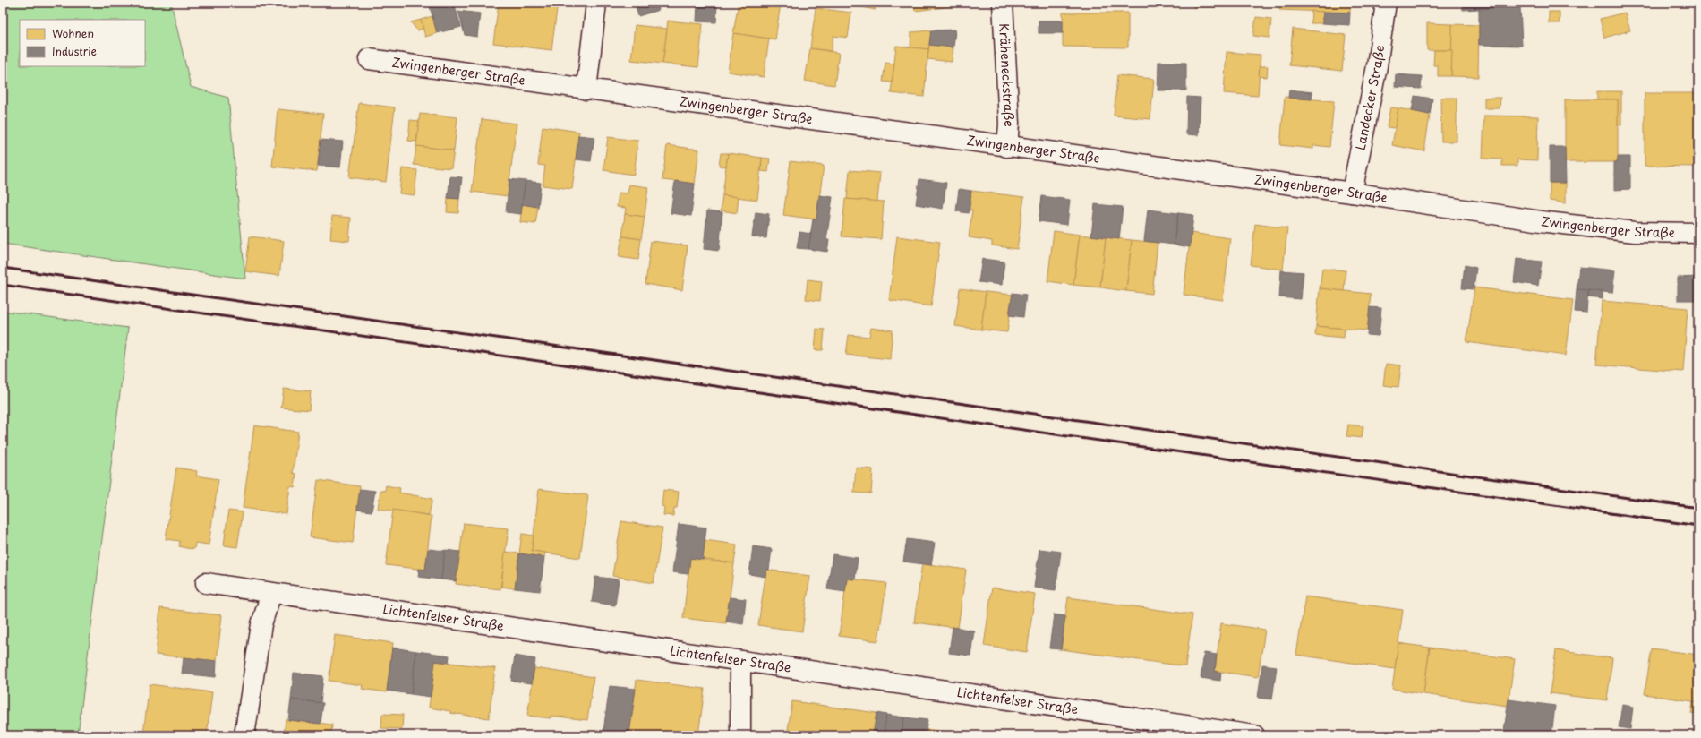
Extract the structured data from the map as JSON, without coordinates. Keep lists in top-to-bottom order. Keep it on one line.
{"streets":{"street":["Zwingenberger Straße","Kräheneckstraße","Landecker Straße","Lichtenfelser Straße"]},"crossings":[["Zwingenberger Straße","Kräheneckstraße"],["Zwingenberger Straße","Landecker Straße"]],"legend":["Wohnen","Industrie"]}
